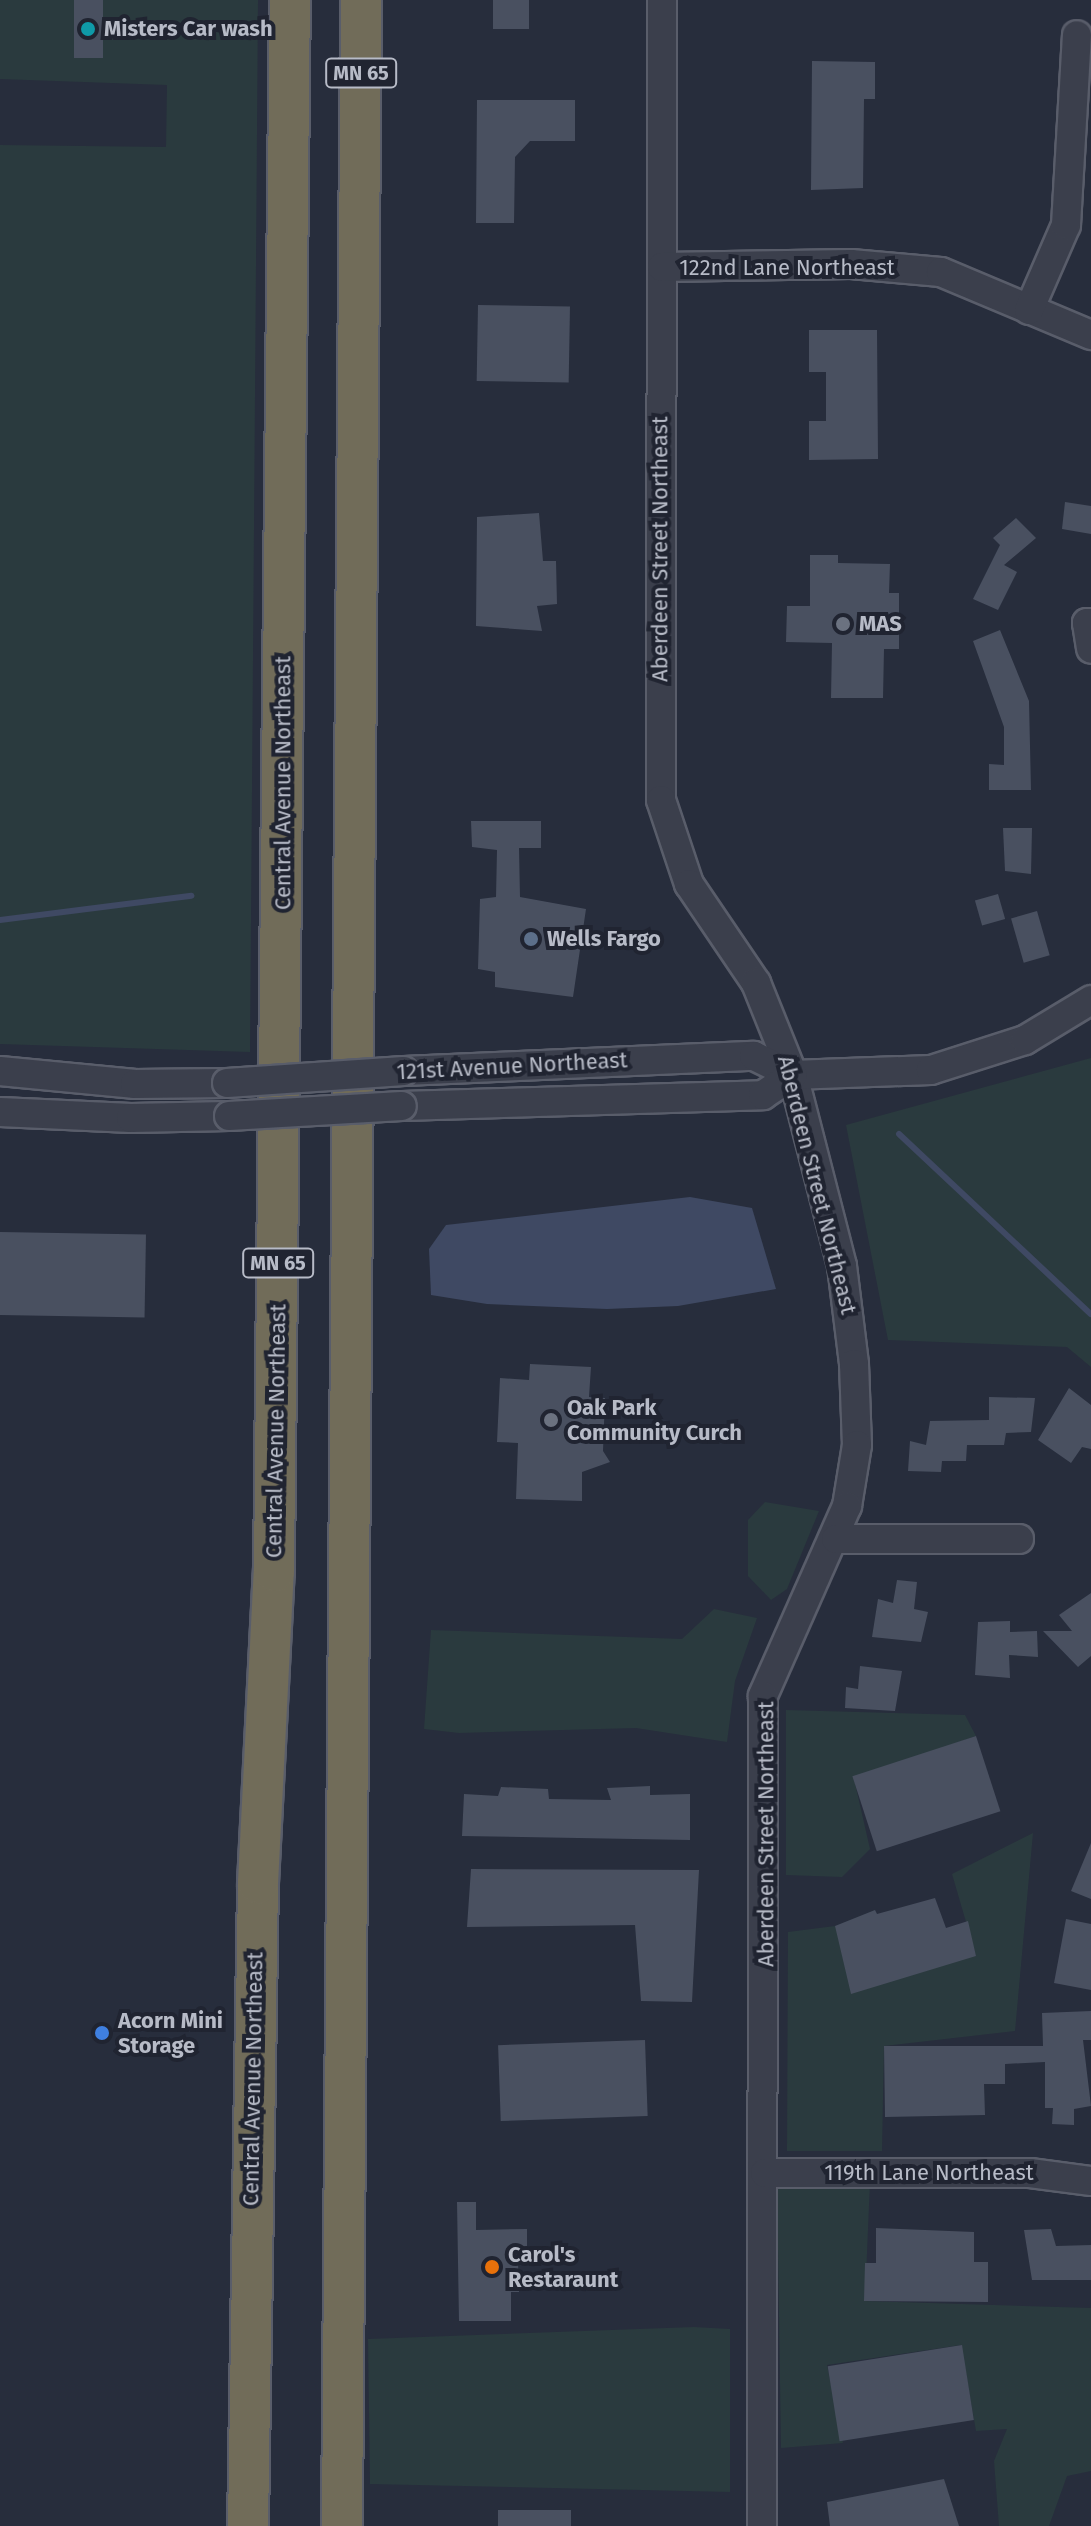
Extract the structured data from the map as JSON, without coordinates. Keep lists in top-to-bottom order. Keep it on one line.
{"streets":{"highway":["MN 65","Central Avenue Northeast"],"street":["122nd Lane Northeast","Aberdeen Street Northeast","121st Avenue Northeast","119th Lane Northeast"]},"crossings":[["122nd Lane Northeast","Aberdeen Street Northeast"],["Aberdeen Street Northeast","121st Avenue Northeast"],["Aberdeen Street Northeast","119th Lane Northeast"]],"places":["Misters Car wash","MAS","Wells Fargo","Oak Park Community Curch","Acorn Mini Storage","Carol's Restaraunt"]}
